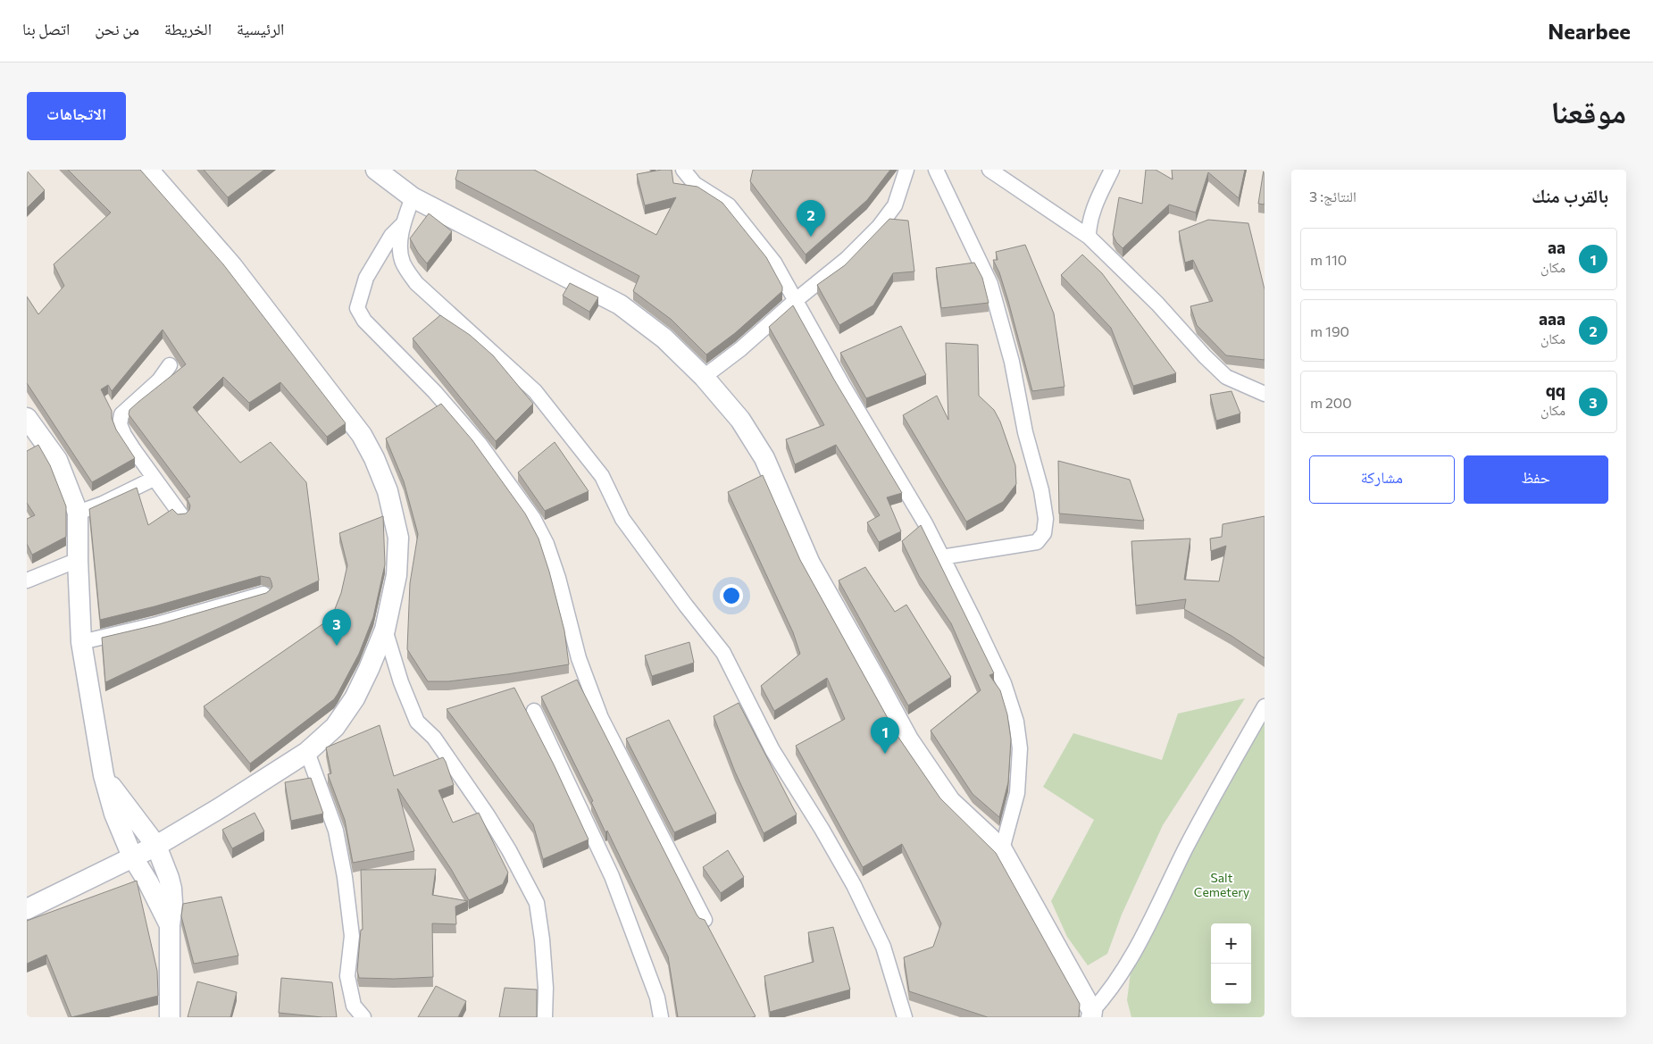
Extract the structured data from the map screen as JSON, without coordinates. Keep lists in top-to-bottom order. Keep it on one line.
{"parks":["Salt Cemetery"],"page":{"header":"Nearbee","nav":["الرئيسية","الخريطة","من نحن","اتصل بنا"],"title":"موقعنا","buttons":["الاتجاهات",["حفظ","مشاركة"]],"heading":["بالقرب منك","النتائج: 3"],"pins":["2","3","1"],"list":[{"mark":"1","name":"aa","note":"مكان","value":"110 m"},{"mark":"2","name":"aaa","note":"مكان","value":"190 m"},{"mark":"3","name":"qq","note":"مكان","value":"200 m"}],"map_buttons":["+","−"]}}
